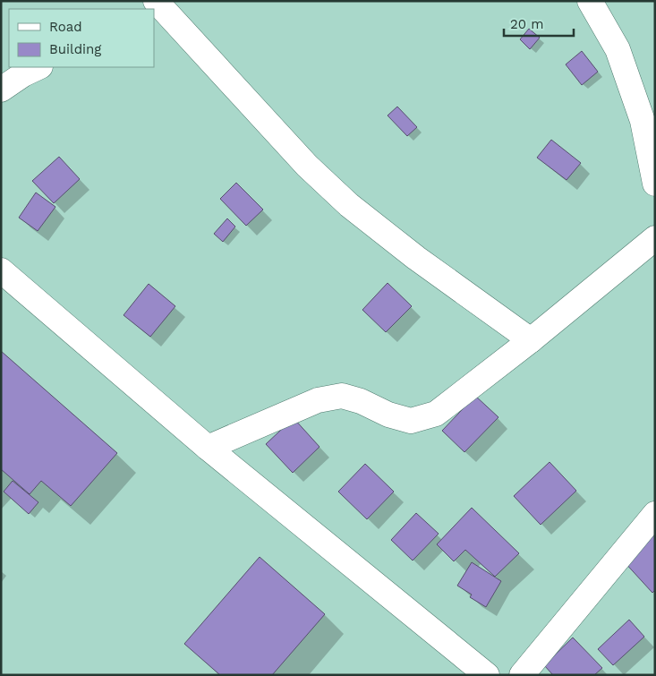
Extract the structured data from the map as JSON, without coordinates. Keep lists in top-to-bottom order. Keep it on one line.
{"legend":["Road","Building"],"scale_bar":"20 m"}
